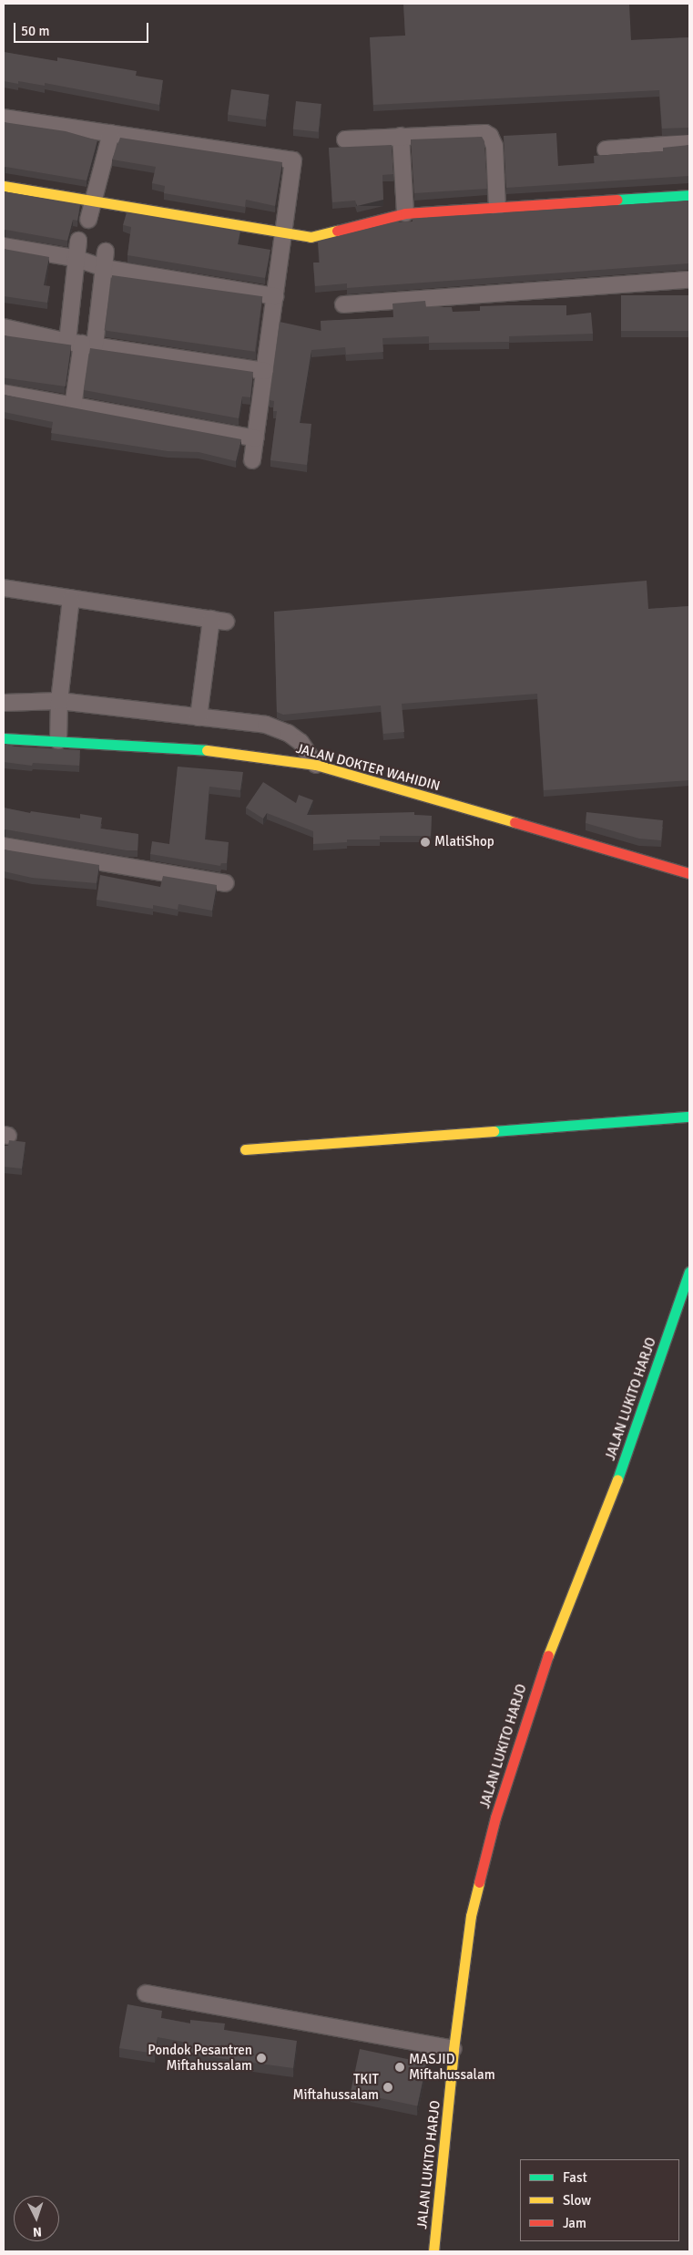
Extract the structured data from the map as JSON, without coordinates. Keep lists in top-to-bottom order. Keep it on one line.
{"streets":{"street":["JALAN DOKTER WAHIDIN","JALAN LUKITO HARJO"]},"places":["MlatiShop","Pondok Pesantren Miftahussalam","MASJID Miftahussalam","TKIT Miftahussalam"],"legend":["Fast","Slow","Jam"],"scale_bar":"50 m","north":"bottom"}
